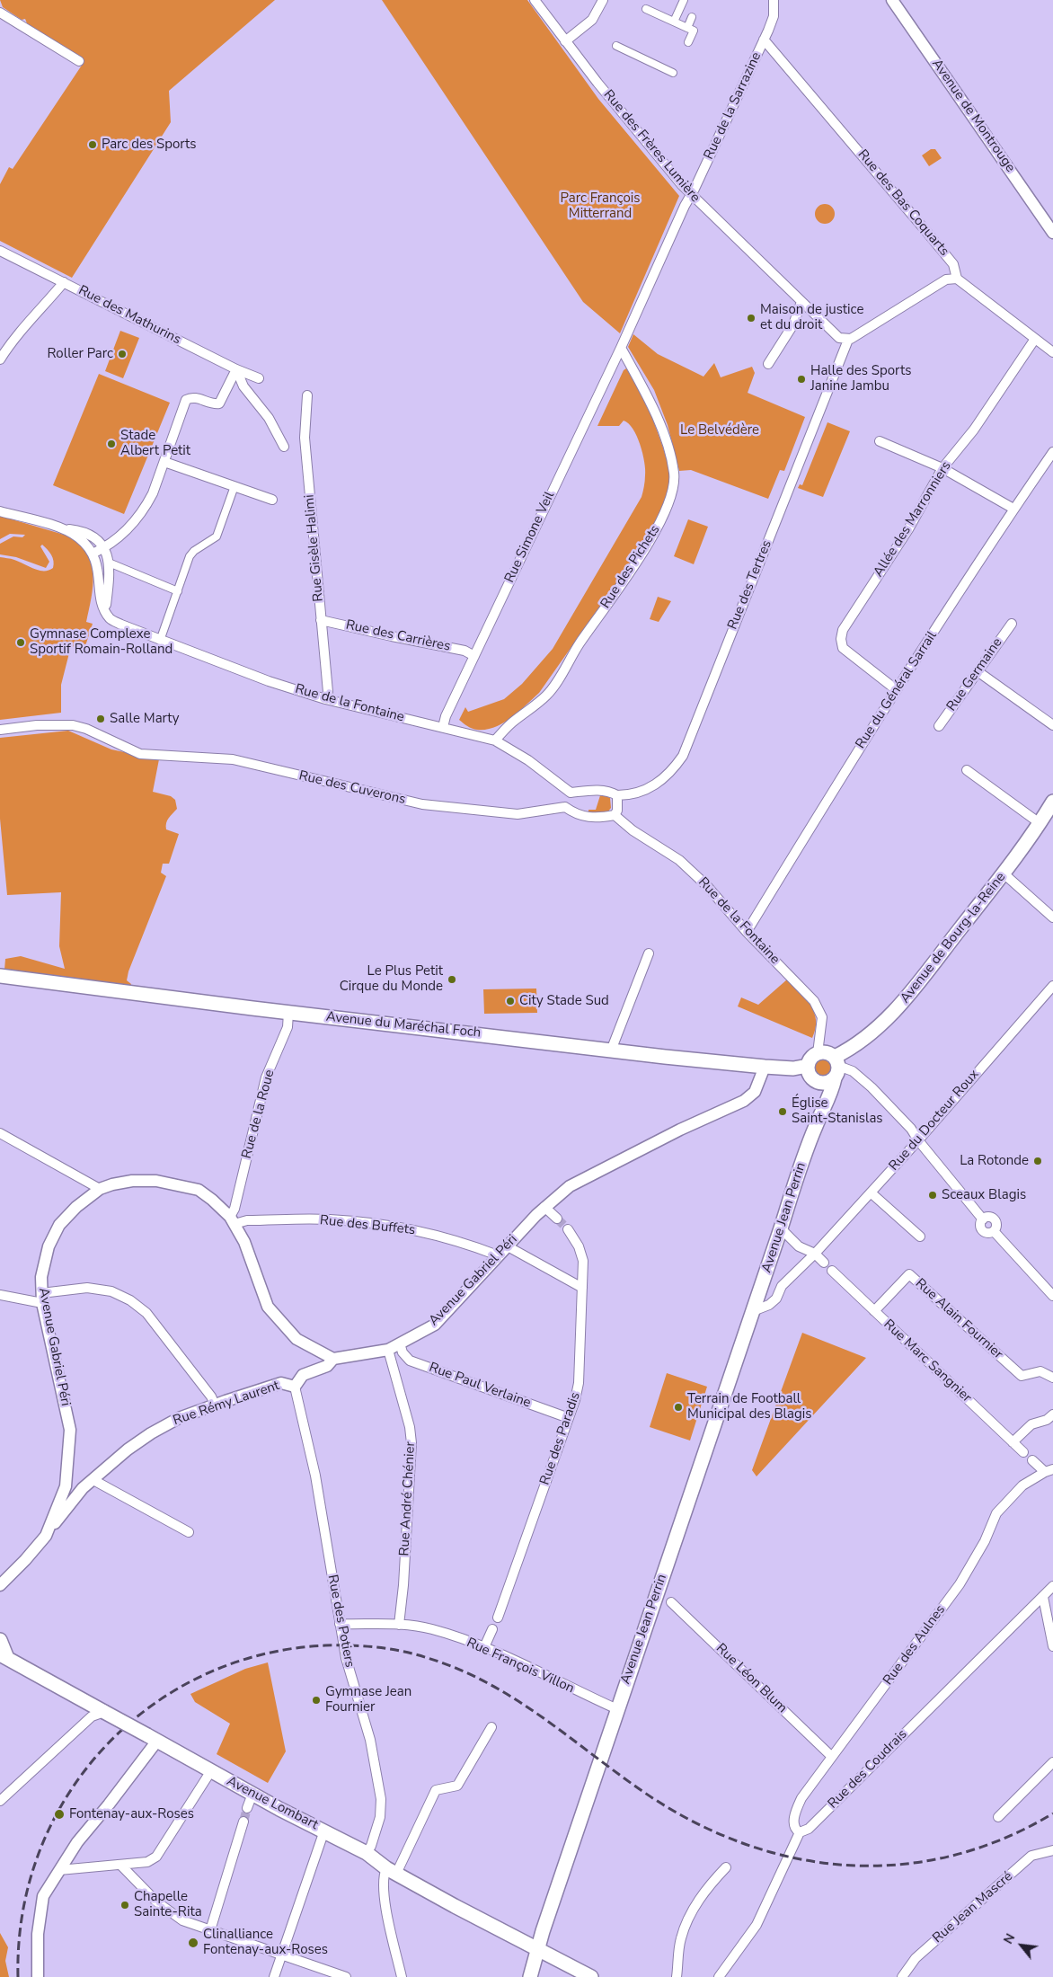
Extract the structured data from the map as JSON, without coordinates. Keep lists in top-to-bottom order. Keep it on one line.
{"streets":{"main road":["Avenue de Bourg-la-Reine","Avenue du Maréchal Foch","Avenue Jean Perrin","Avenue Lombart"],"street":["Rue de la Sarrazine","Avenue de Montrouge","Rue des Frères Lumière","Rue des Bas Coquarts","Rue des Mathurins","Allée des Marronniers","Rue Simone Veil","Rue Gisèle Halimi","Rue des Pichets","Rue des Tertres","Rue des Carrières","Rue Germaine","Rue du Général Sarrail","Rue de la Fontaine","Rue des Cuverons","Rue de la Roue","Rue du Docteur Roux","Rue des Buffets","Avenue Gabriel Péri","Rue Alain Fournier","Rue Marc Sangnier","Rue Paul Verlaine","Rue Rémy Laurent","Rue des Paradis","Rue André Chénier","Rue des Potiers","Rue des Aulnes","Rue François Villon","Rue Léon Blum","Rue des Coudrais","Rue Jean Mascré"]},"crossings":[["Rue de la Sarrazine","Rue des Frères Lumière"],["Rue de la Sarrazine","Rue des Bas Coquarts"],["Rue des Frères Lumière","Rue des Tertres"],["Rue des Bas Coquarts","Allée des Marronniers"],["Allée des Marronniers","Rue du Général Sarrail"],["Rue Simone Veil","Rue des Pichets"],["Rue Simone Veil","Rue des Carrières"],["Rue Simone Veil","Rue de la Fontaine"],["Rue Gisèle Halimi","Rue des Carrières"],["Rue Gisèle Halimi","Rue de la Fontaine"],["Rue des Pichets","Rue de la Fontaine"],["Rue du Général Sarrail","Rue de la Fontaine"],["Rue de la Fontaine","Avenue de Bourg-la-Reine"],["Rue de la Fontaine","Avenue du Maréchal Foch"],["Rue de la Fontaine","Avenue Jean Perrin"],["Avenue de Bourg-la-Reine","Avenue du Maréchal Foch"],["Avenue de Bourg-la-Reine","Avenue Jean Perrin"],["Avenue du Maréchal Foch","Rue de la Roue"],["Avenue du Maréchal Foch","Avenue Jean Perrin"],["Avenue du Maréchal Foch","Avenue Gabriel Péri"],["Rue de la Roue","Rue des Buffets"],["Rue de la Roue","Avenue Gabriel Péri"],["Rue du Docteur Roux","Avenue Jean Perrin"],["Avenue Jean Perrin","Rue François Villon"],["Avenue Jean Perrin","Avenue Lombart"],["Rue des Buffets","Avenue Gabriel Péri"],["Avenue Gabriel Péri","Rue Paul Verlaine"],["Avenue Gabriel Péri","Rue Rémy Laurent"],["Avenue Gabriel Péri","Rue André Chénier"],["Rue Alain Fournier","Rue Marc Sangnier"],["Rue Paul Verlaine","Rue des Paradis"],["Rue Rémy Laurent","Rue des Potiers"],["Rue André Chénier","Rue François Villon"],["Rue des Potiers","Rue François Villon"],["Rue des Potiers","Avenue Lombart"],["Rue des Aulnes","Rue Léon Blum"],["Rue des Aulnes","Rue des Coudrais"]],"parks":["Parc François Mitterrand","Le Belvédère"],"places":["Parc des Sports","Maison de justice et du droit","Roller Parc","Halle des Sports Janine Jambu","Stade Albert Petit","Gymnase Complexe Sportif Romain-Rolland","Salle Marty","Le Plus Petit Cirque du Monde","City Stade Sud","Église Saint-Stanislas","La Rotonde","Sceaux Blagis","Terrain de Football Municipal des Blagis","Gymnase Jean Fournier","Fontenay-aux-Roses","Chapelle Sainte-Rita","Clinalliance Fontenay-aux-Roses"],"north":"top left"}
